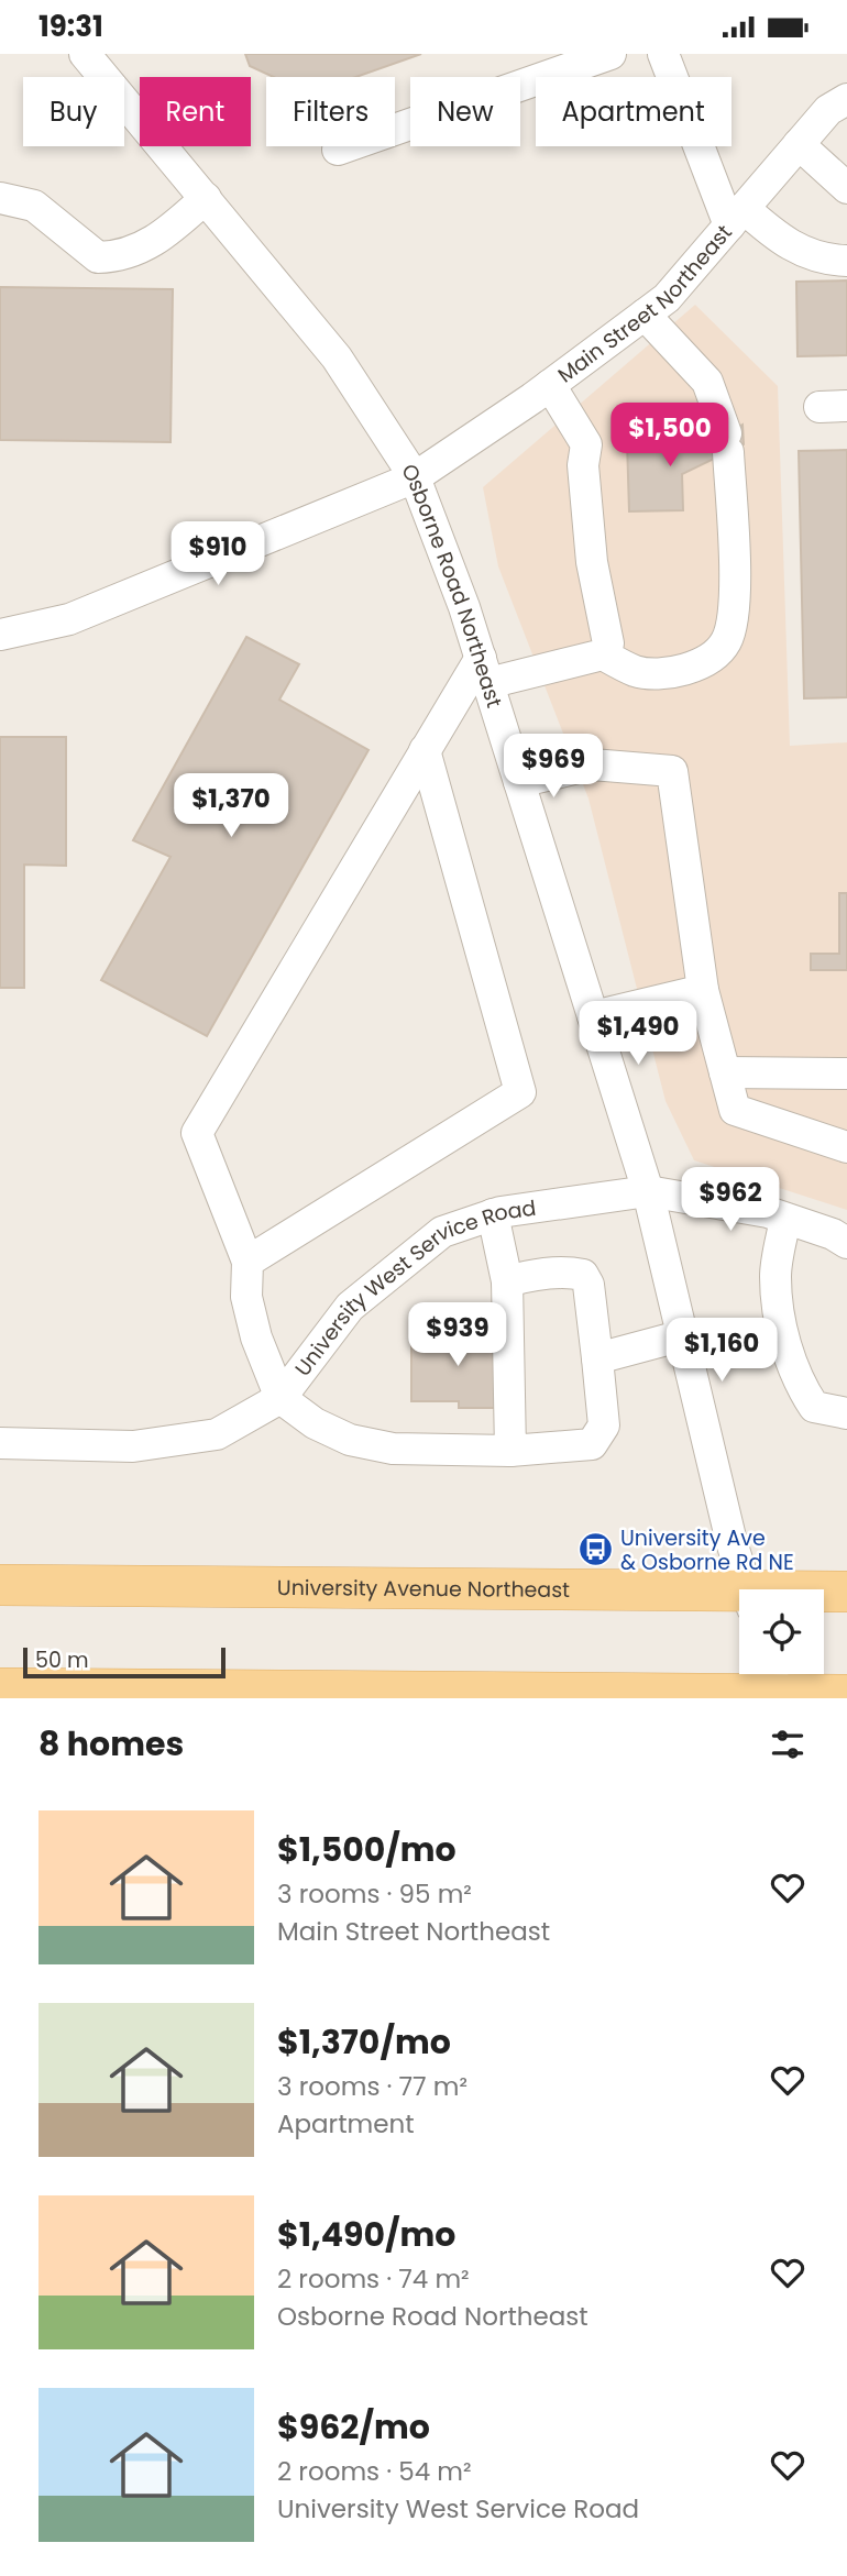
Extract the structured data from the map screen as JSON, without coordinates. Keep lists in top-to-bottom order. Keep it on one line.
{"streets":{"main road":["University Avenue Northeast"],"street":["Main Street Northeast","Osborne Road Northeast","University West Service Road"]},"crossings":[["Main Street Northeast","Osborne Road Northeast"],["Osborne Road Northeast","University West Service Road"]],"places":{"bus stop":["University Ave & Osborne Rd NE"]},"scale_bar":"50 m","page":{"status":"19:31","chip":["Buy","Rent","Filters","New","Apartment"],"price":["$1,500","$910","$969","$1,370","$1,490","$962","$939","$1,160"],"scale":"50 m","heading":"8 homes","list":[{"name":"$1,500/mo","note":"3 rooms · 95 m² · Main Street Northeast"},{"name":"$1,370/mo","note":"3 rooms · 77 m² · Apartment"},{"name":"$1,490/mo","note":"2 rooms · 74 m² · Osborne Road Northeast"},{"name":"$962/mo","note":"2 rooms · 54 m² · University West Service Road"}]}}
